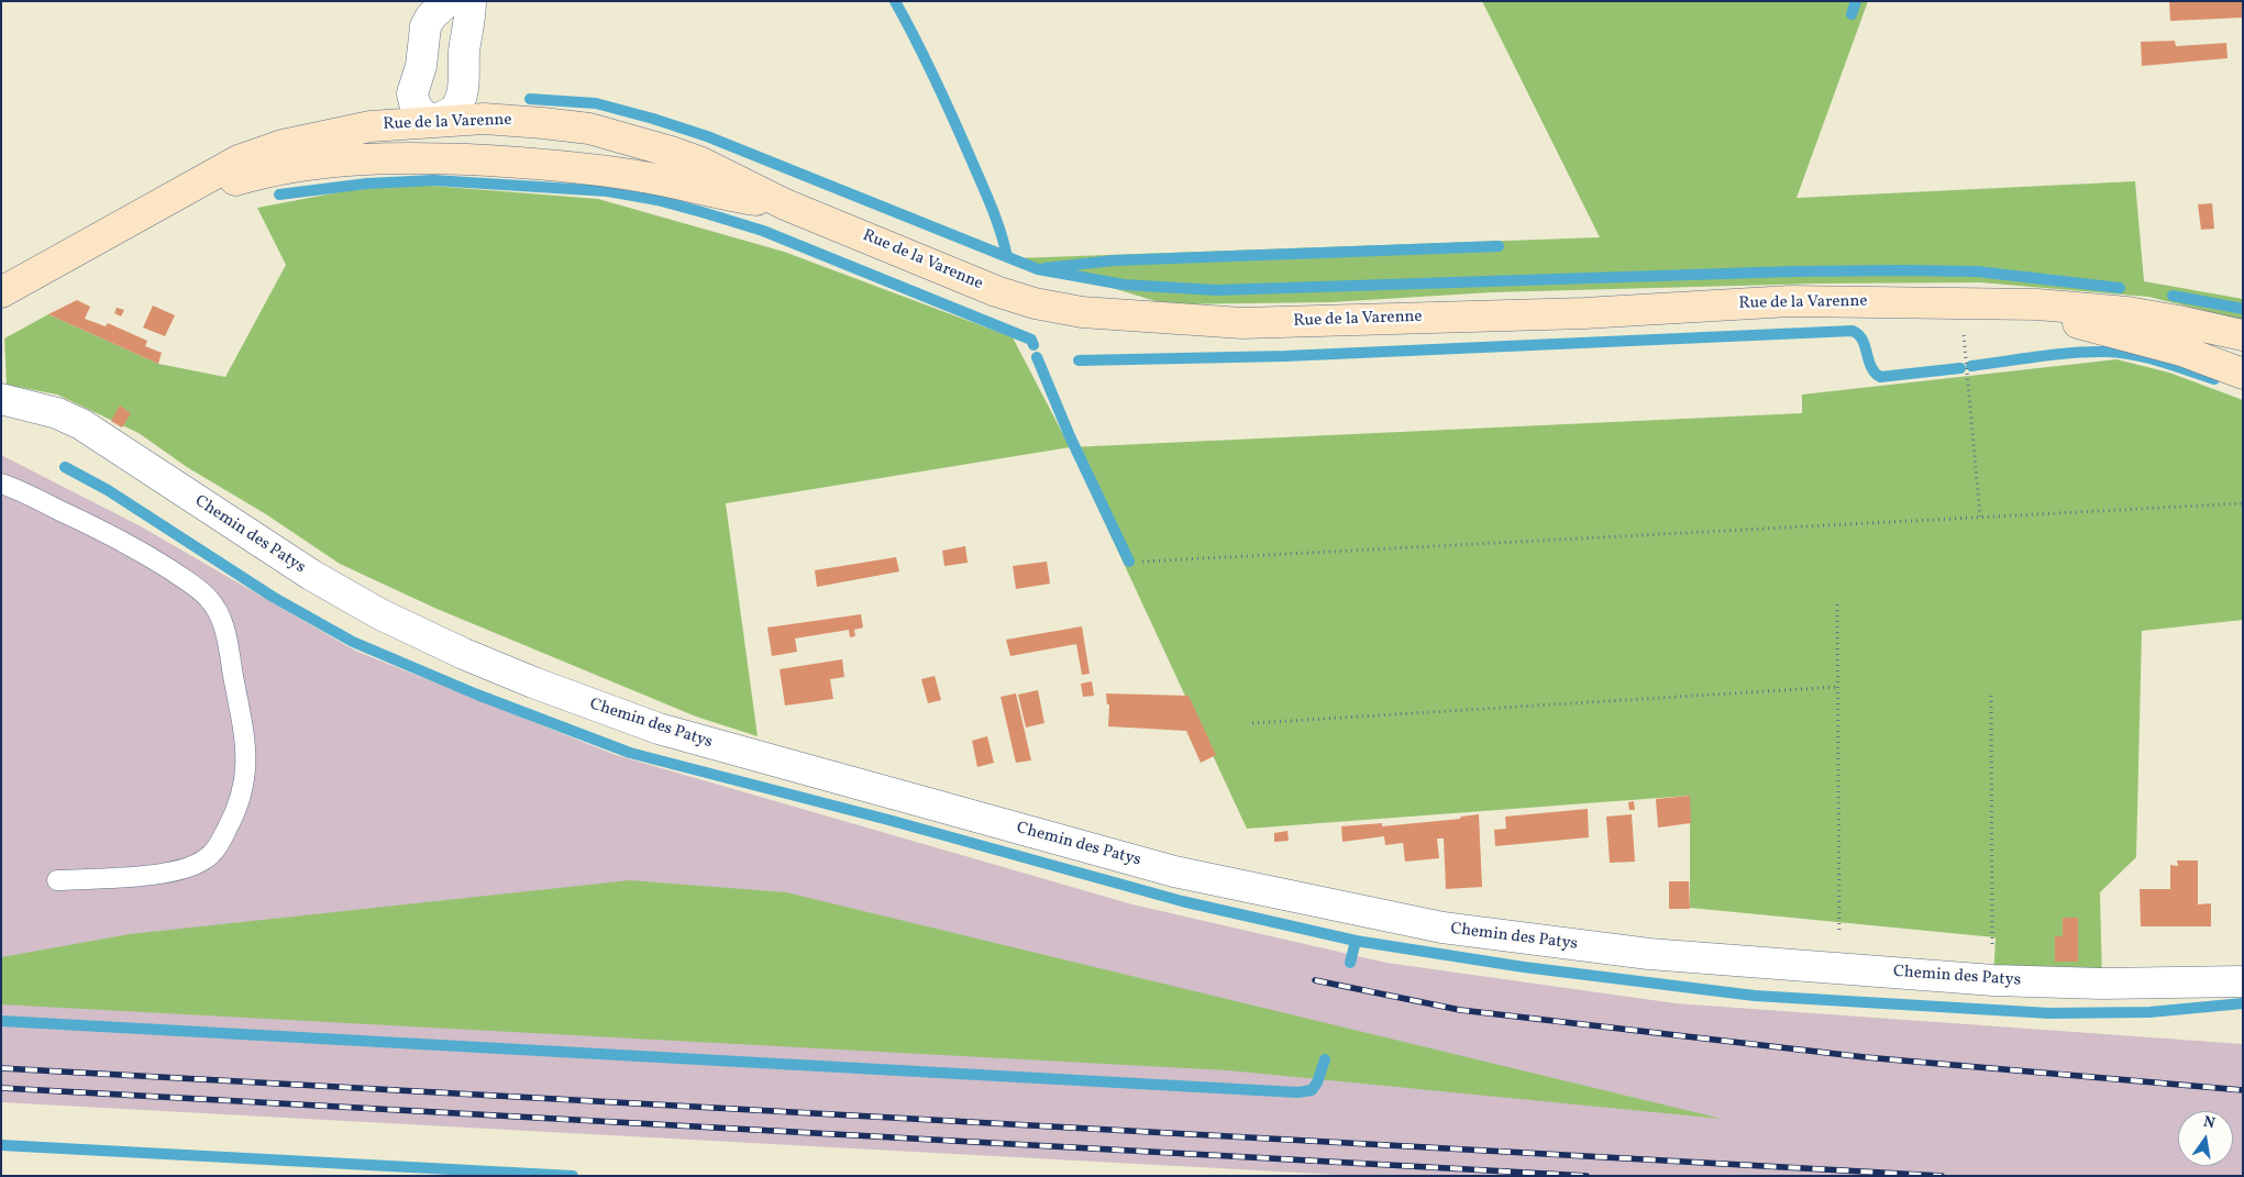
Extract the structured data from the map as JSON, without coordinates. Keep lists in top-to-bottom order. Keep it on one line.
{"streets":{"street":["Rue de la Varenne","Chemin des Patys"]},"north":"top"}
